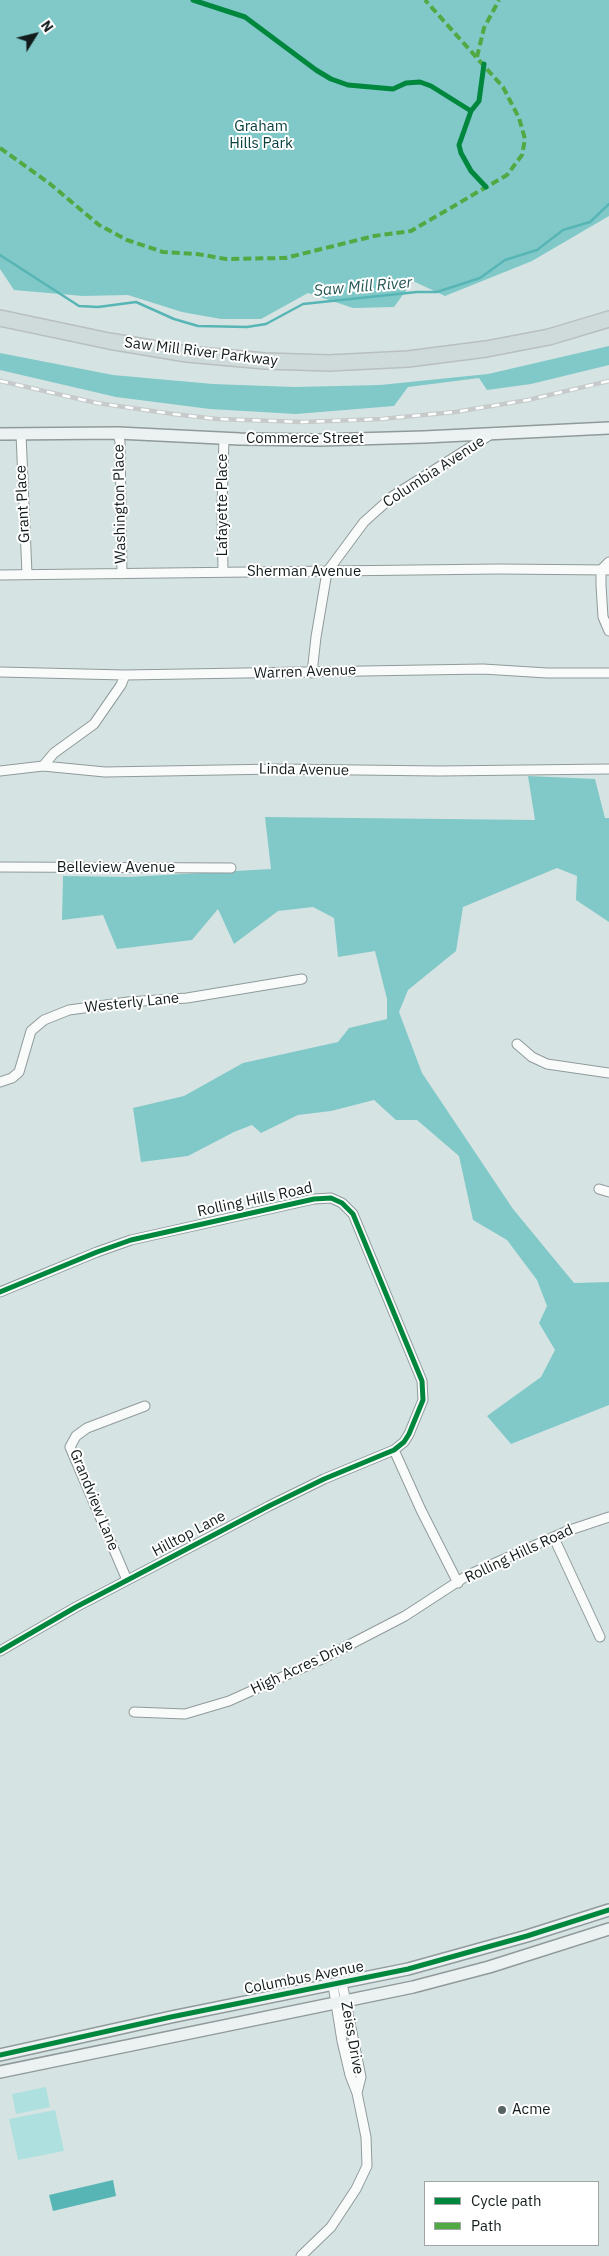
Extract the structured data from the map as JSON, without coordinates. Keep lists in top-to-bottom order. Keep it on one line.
{"streets":{"highway":["Saw Mill River Parkway"],"street":["Commerce Street","Columbia Avenue","Grant Place","Washington Place","Lafayette Place","Sherman Avenue","Warren Avenue","Linda Avenue","Belleview Avenue","Westerly Lane","Rolling Hills Road","Grandview Lane","Hilltop Lane","High Acres Drive","Columbus Avenue","Zeiss Drive"]},"crossings":[["Commerce Street","Columbia Avenue"],["Commerce Street","Grant Place"],["Commerce Street","Washington Place"],["Commerce Street","Lafayette Place"],["Columbia Avenue","Sherman Avenue"],["Columbia Avenue","Warren Avenue"],["Grant Place","Sherman Avenue"],["Washington Place","Sherman Avenue"],["Lafayette Place","Sherman Avenue"],["Rolling Hills Road","Hilltop Lane"],["Rolling Hills Road","High Acres Drive"],["Grandview Lane","Hilltop Lane"],["Columbus Avenue","Zeiss Drive"]],"water":["Saw Mill River"],"parks":["Graham Hills Park"],"places":["Acme"],"legend":["Cycle path","Path"],"north":"top right"}
